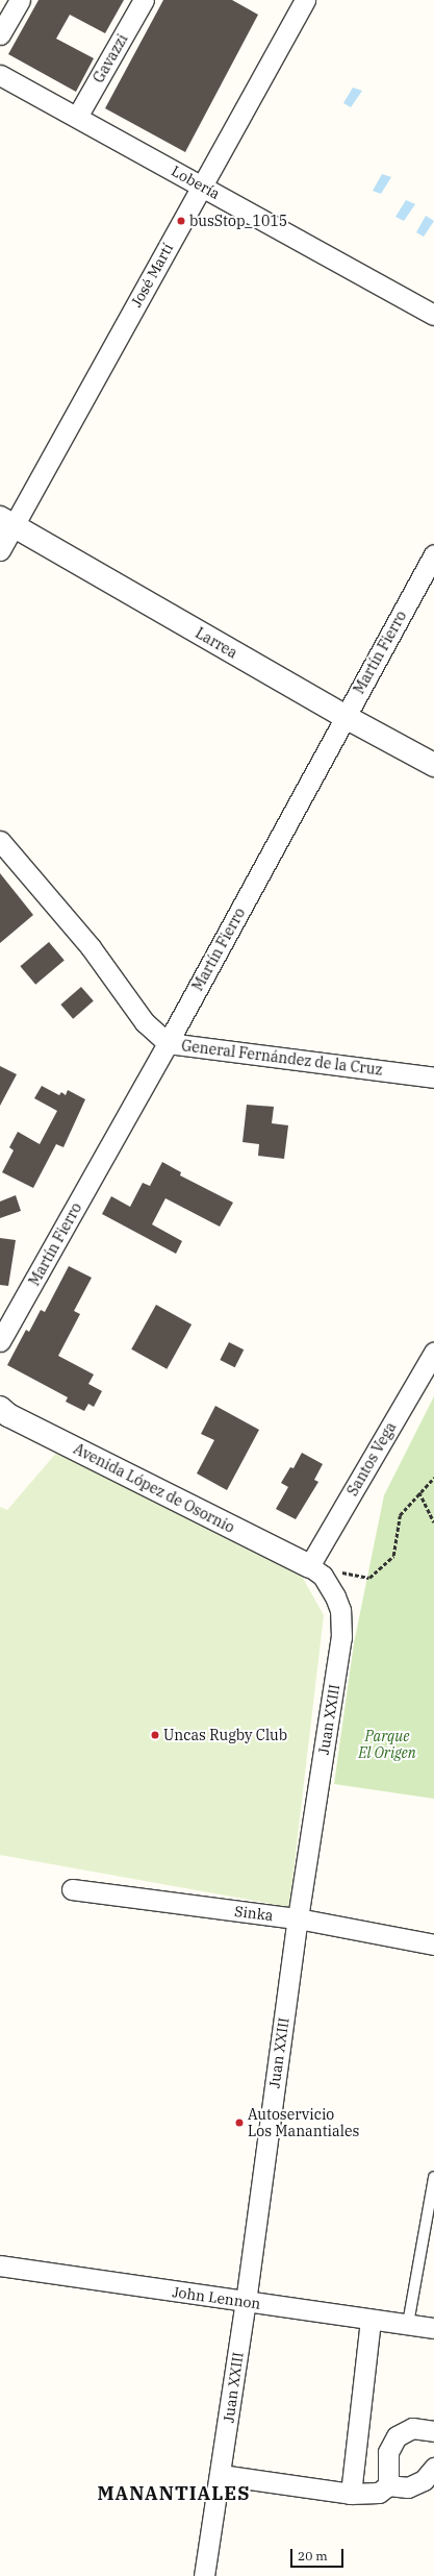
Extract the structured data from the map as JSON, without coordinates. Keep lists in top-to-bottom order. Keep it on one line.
{"streets":{"street":["Gavazzi","Lobería","José Martí","Larrea","Martín Fierro","General Fernández de la Cruz","Santos Vega","Avenida López de Osornio","Juan XXIII","Sinka","John Lennon"]},"crossings":[["Gavazzi","Lobería"],["Lobería","José Martí"],["José Martí","Larrea"],["Larrea","Martín Fierro"],["Martín Fierro","General Fernández de la Cruz"],["Santos Vega","Avenida López de Osornio"],["Santos Vega","Juan XXIII"],["Avenida López de Osornio","Juan XXIII"],["Juan XXIII","Sinka"],["Juan XXIII","John Lennon"]],"districts":["MANANTIALES"],"parks":["Parque El Origen"],"places":["busStop_1015","Uncas Rugby Club","Autoservicio Los Manantiales"],"scale_bar":"20 m"}
